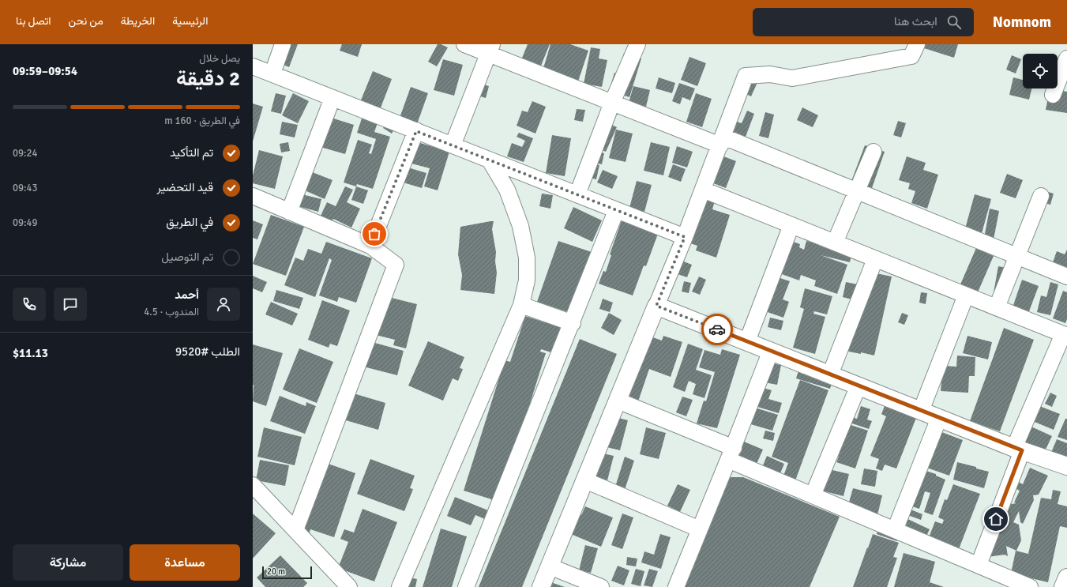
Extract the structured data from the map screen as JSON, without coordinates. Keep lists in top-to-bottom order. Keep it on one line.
{"scale_bar":"20 m","page":{"header":"Nomnom","search":"ابحث هنا","nav":["الرئيسية","الخريطة","من نحن","اتصل بنا"],"heading":["2 دقيقة","يصل خلال","09:54–09:59"],"panel":["أحمد","المندوب · 4.5","الطلب #9520","$11.13"],"bar":"في الطريق · 160 m","list":[["تم التأكيد","09:24"],["قيد التحضير","09:43"],["في الطريق","09:49"],"تم التوصيل"],"buttons":["مساعدة","مشاركة"],"scale":"20 m"}}
